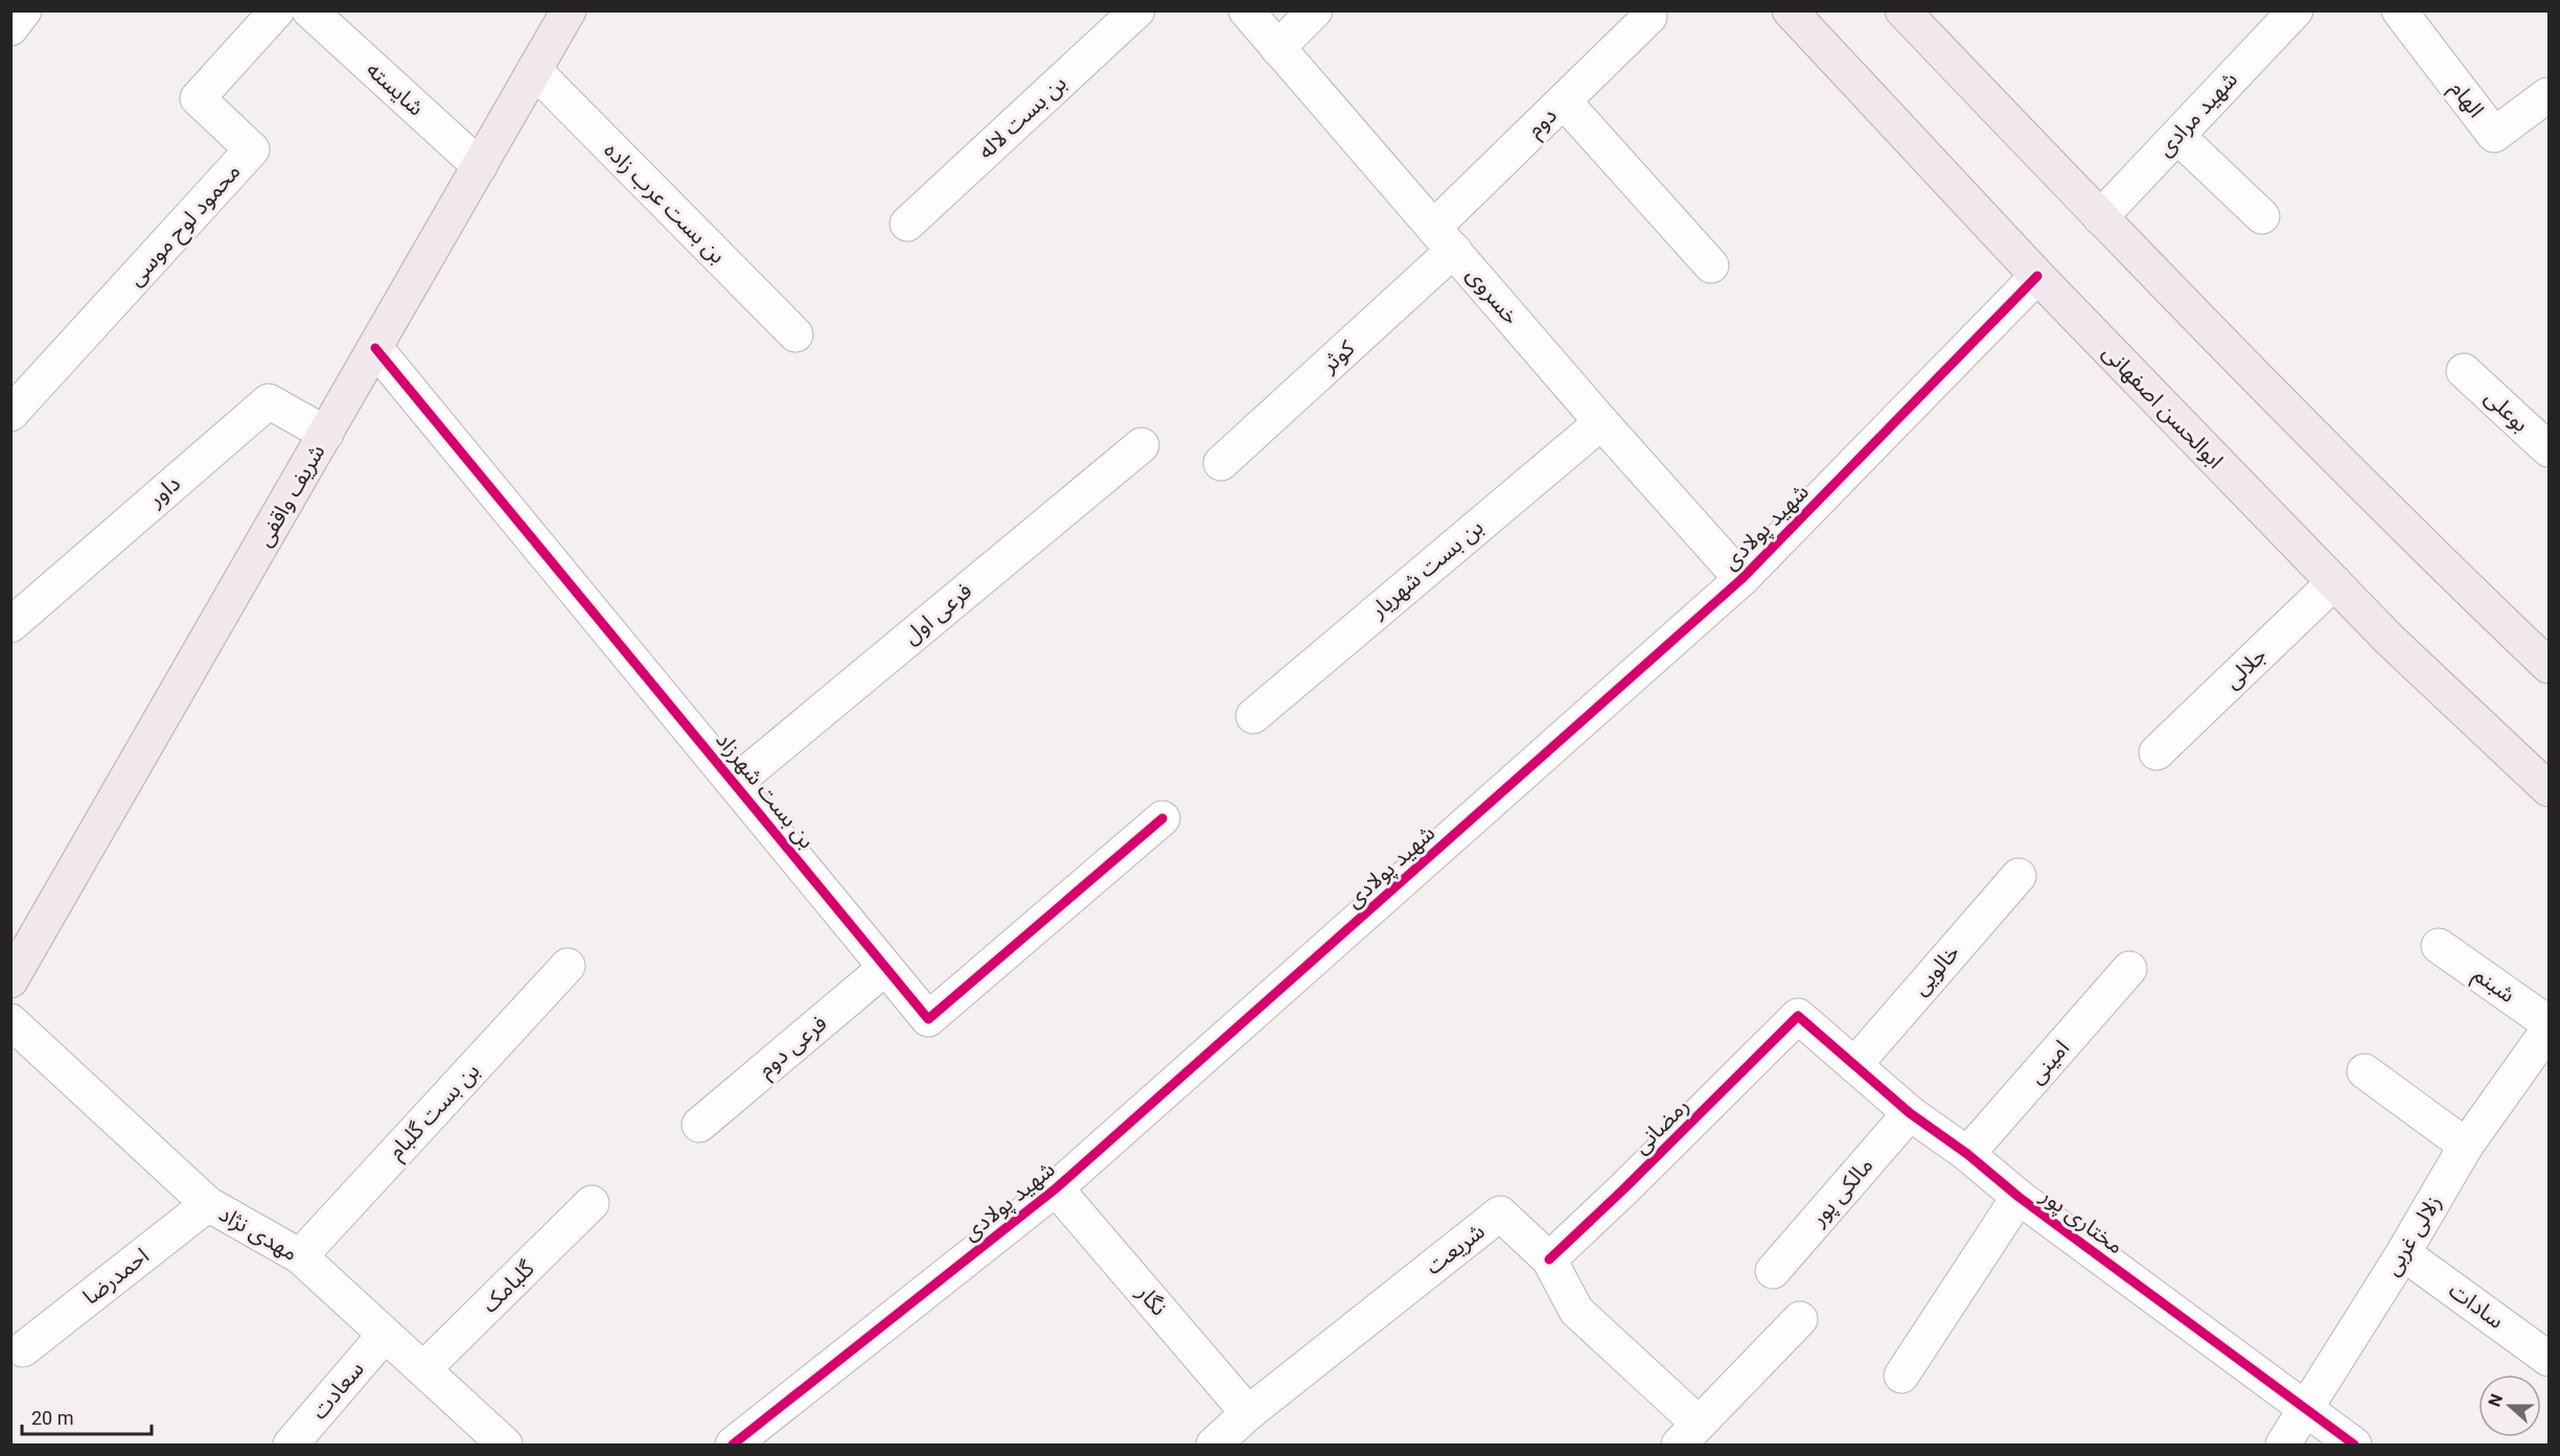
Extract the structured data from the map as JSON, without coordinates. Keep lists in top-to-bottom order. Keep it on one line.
{"streets":{"main road":["ابوالحسن اصفهانی","شریف واقفی"],"street":["شایسته","الهام","شهید مرادی","بن بست لاله","دوم","بن بست عرب زاده","محمود لوح موسی","خسروی","کوثر","بوعلی","داور","شهید پولادی","بن بست شهریار","فرعی اول","جلالی","بن بست شهرزاد","خالویی","شبنم","فرعی دوم","امینی","بن بست گلبام","رمضانی","مالکی پور","مختاری پور","مهدی نژاد","زلالی غربی","شریعت","احمدرضا","گلبامک","نگار","سادات","سعادت"]},"crossings":[["شایسته","شریف واقفی"],["دوم","خسروی"],["دوم","کوثر"],["بن بست عرب زاده","شریف واقفی"],["خسروی","کوثر"],["خسروی","شهید پولادی"],["خسروی","بن بست شهریار"],["ابوالحسن اصفهانی","شهید پولادی"],["ابوالحسن اصفهانی","جلالی"],["داور","شریف واقفی"],["شریف واقفی","بن بست شهرزاد"],["شهید پولادی","نگار"],["فرعی اول","بن بست شهرزاد"],["بن بست شهرزاد","فرعی دوم"],["خالویی","مختاری پور"],["امینی","مختاری پور"],["بن بست گلبام","مهدی نژاد"],["رمضانی","مختاری پور"],["رمضانی","شریعت"],["مالکی پور","مختاری پور"],["مختاری پور","زلالی غربی"],["مهدی نژاد","احمدرضا"],["مهدی نژاد","گلبامک"],["مهدی نژاد","سعادت"],["زلالی غربی","سادات"],["شریعت","نگار"]],"scale_bar":"20 m","north":"left"}
